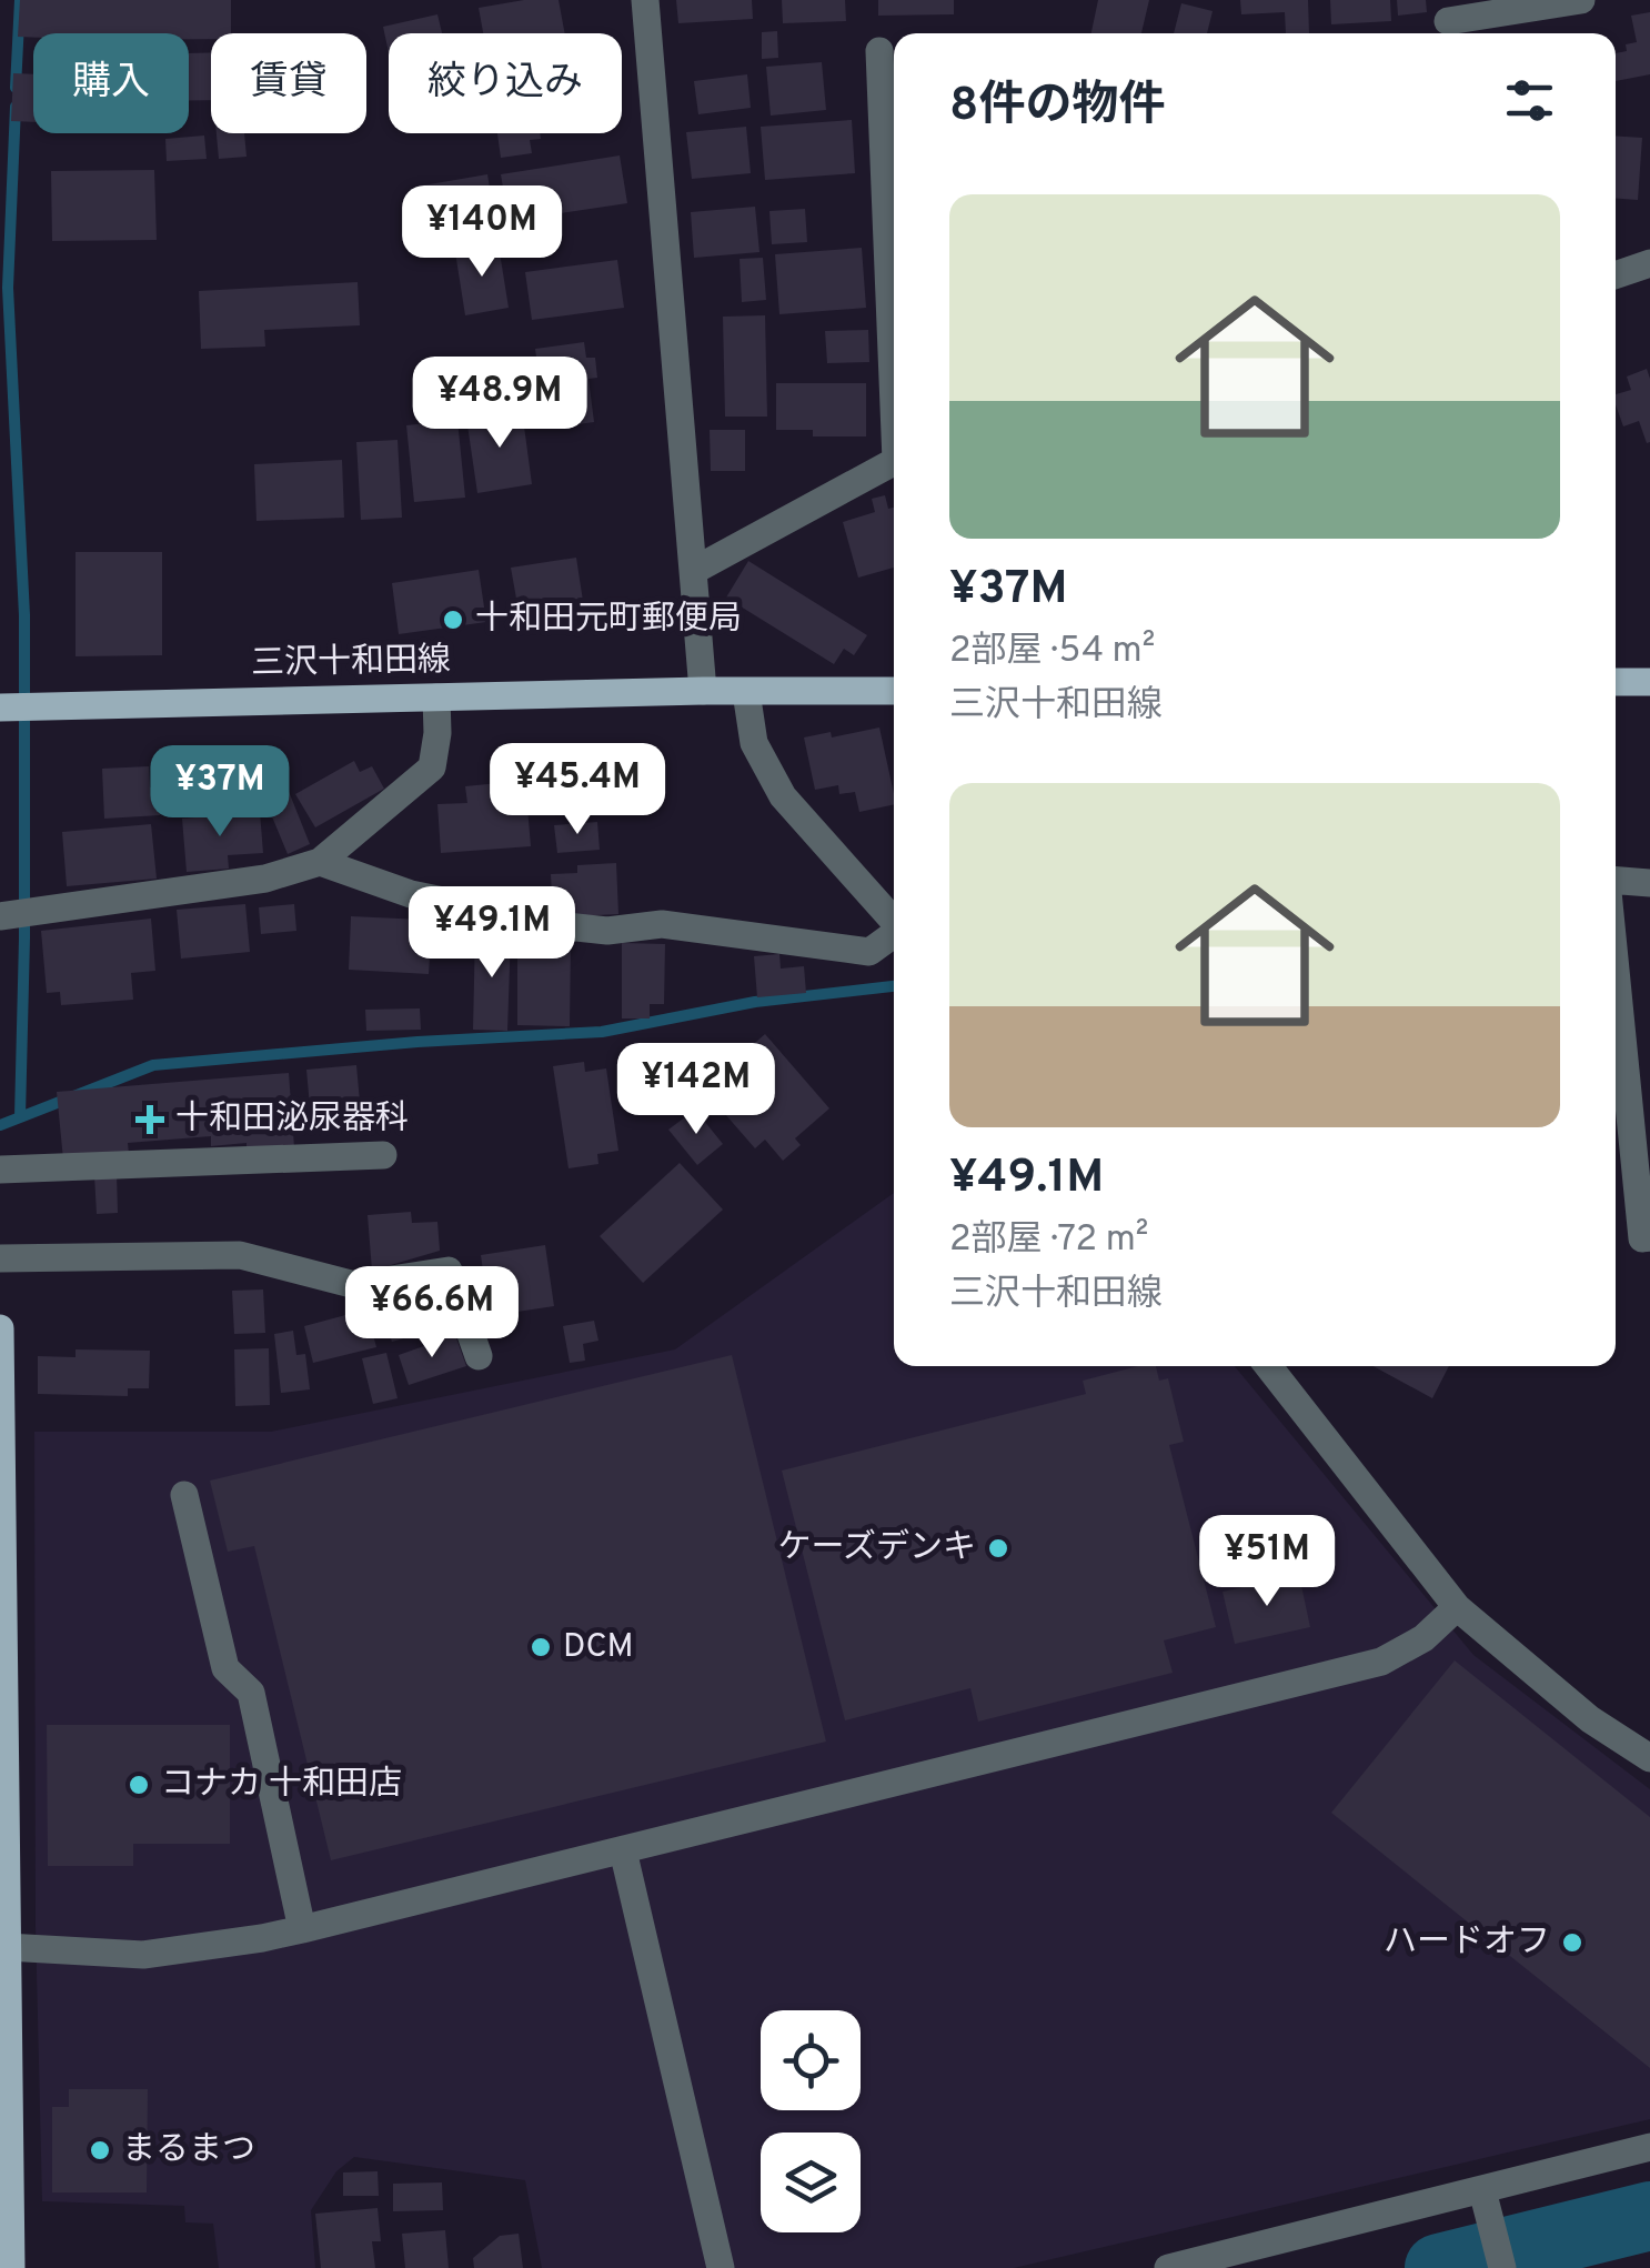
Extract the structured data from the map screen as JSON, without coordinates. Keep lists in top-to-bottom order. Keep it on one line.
{"streets":{"main road":["三沢十和田線"]},"places":{"other":["十和田元町郵便局","ケーズデンキ","DCM","コナカ 十和田店","ハードオフ","まるまつ"],"health":["十和田泌尿器科"]},"page":{"chip":["購入","賃貸","絞り込み"],"heading":"8件の物件","list":[{"name":"¥37M","note":"2部屋 · 54 m² · 三沢十和田線"},{"name":"¥49.1M","note":"2部屋 · 72 m² · 三沢十和田線"}],"price":["¥140M","¥48.9M","¥45.4M","¥37M","¥49.1M","¥142M","¥66.6M","¥51M"]}}
